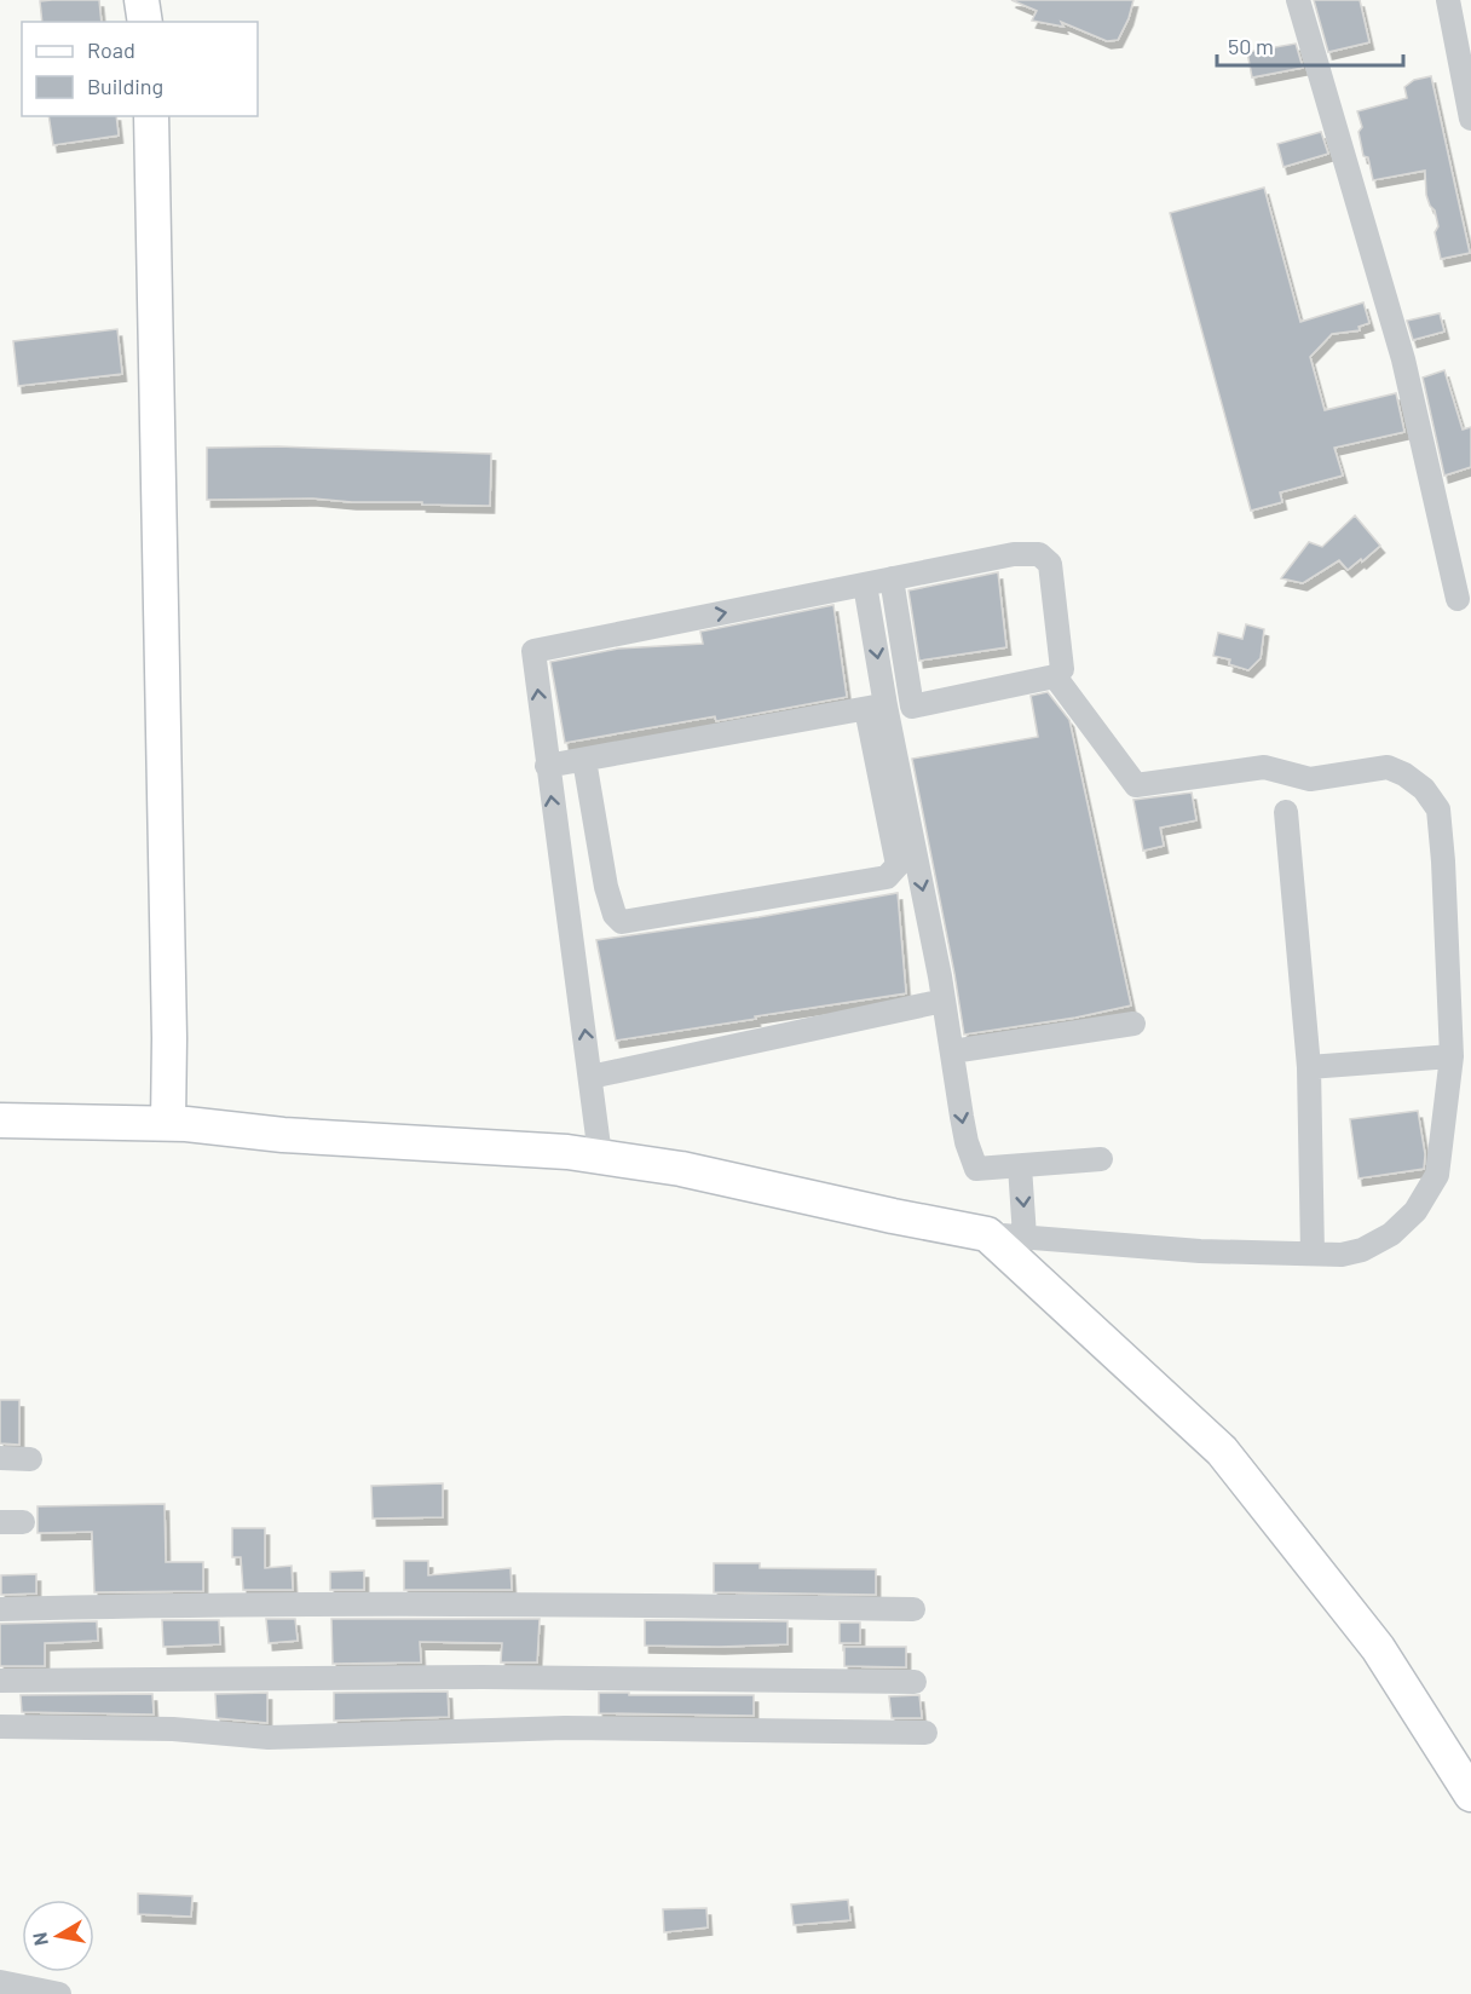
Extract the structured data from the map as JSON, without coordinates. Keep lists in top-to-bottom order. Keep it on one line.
{"legend":["Road","Building"],"scale_bar":"50 m","north":"left"}
